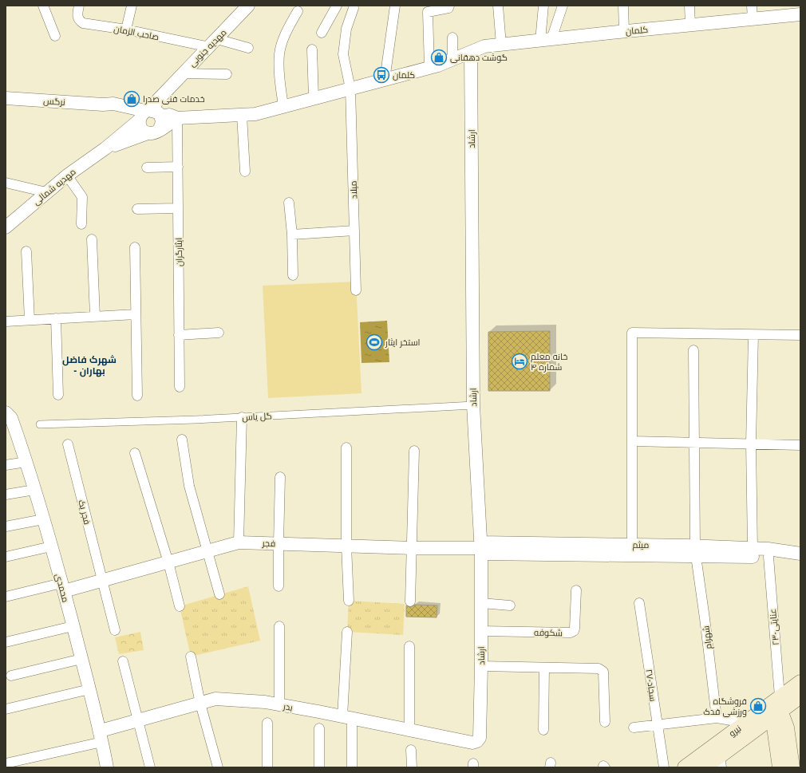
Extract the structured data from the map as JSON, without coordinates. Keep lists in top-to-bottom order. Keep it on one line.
{"streets":{"main road":["نیرو"],"street":["کلمان","صاحب الزمان","مهدیه جنوبی","نرگس","ارشاد","مهدیه شمالی","میلاد","ایثارگران","گل یاس","فجر یک","فجر","میثم","محمدی","۲۳-عنایتی","شکوفه","شهرام","۲۷-سجاد","بدر"]},"crossings":[["کلمان","مهدیه جنوبی"],["کلمان","نرگس"],["کلمان","ارشاد"],["کلمان","مهدیه شمالی"],["کلمان","میلاد"],["کلمان","ایثارگران"],["صاحب الزمان","مهدیه جنوبی"],["مهدیه جنوبی","نرگس"],["مهدیه جنوبی","مهدیه شمالی"],["نرگس","مهدیه شمالی"],["ارشاد","گل یاس"],["ارشاد","فجر"],["ارشاد","میثم"],["ارشاد","شکوفه"],["ارشاد","بدر"],["فجر یک","فجر"],["فجر","میثم"],["فجر","محمدی"],["میثم","۲۳-عنایتی"],["میثم","شهرام"],["محمدی","بدر"],["۲۳-عنایتی","نیرو"]],"districts":["شهرک فاضل - بهاران"],"places":{"shop":["گوشت دهقانی","خدمات فنی صدرا","فروشگاه ورزشی فدک"],"bus stop":["کلمان"],"sports":["استخر ایثار"],"hotel":["خانه معلم شماره ۴"]}}
